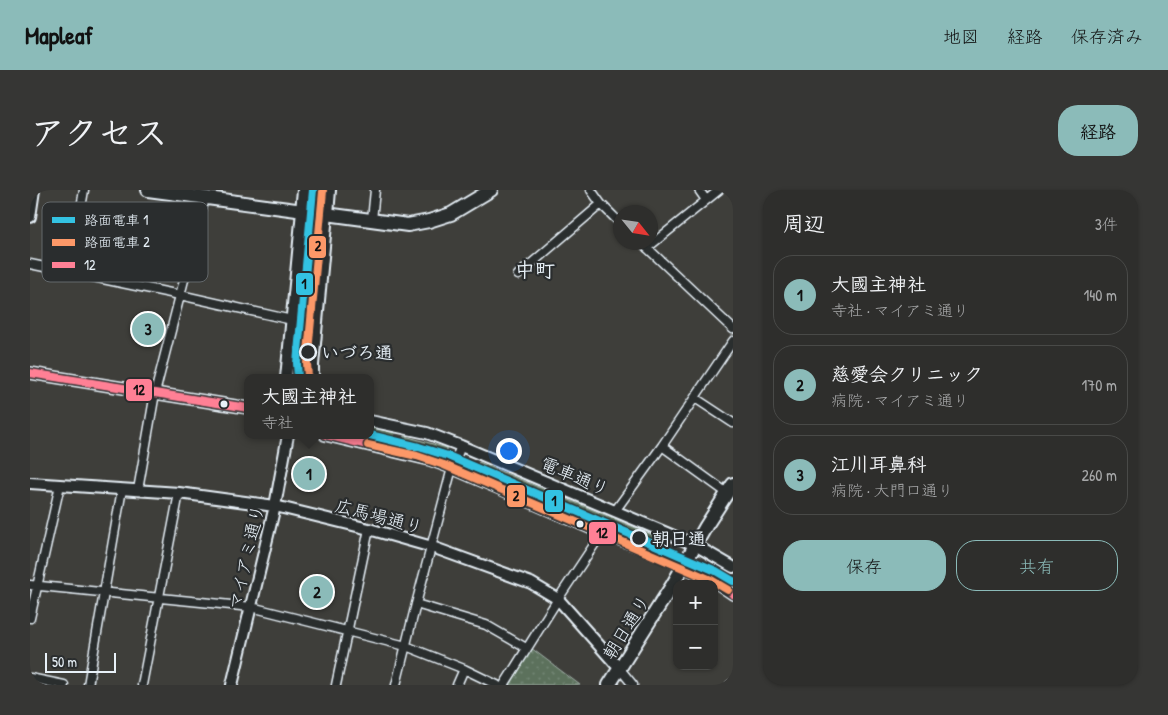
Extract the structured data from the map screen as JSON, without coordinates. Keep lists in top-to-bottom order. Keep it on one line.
{"streets":{"main road":["朝日通り"],"street":["電車通り","広馬場通り","マイアミ通り"]},"crossings":[["電車通り","朝日通り"],["広馬場通り","マイアミ通り"],["広馬場通り","朝日通り"]],"districts":["中町"],"places":["いづろ通","朝日通"],"lines":["tram line 1","tram line 2","transit line 12"],"legend":["路面電車 1","路面電車 2","12"],"scale_bar":"50 m","north":"bottom right","page":{"header":"Mapleaf","nav":["地図","経路","保存済み"],"title":"アクセス","buttons":["経路",["保存","共有"]],"heading":["周辺","3件"],"list":[{"mark":"1","name":"大國主神社","note":"寺社 · マイアミ通り","value":"140 m"},{"mark":"2","name":"慈愛会クリニック","note":"病院 · マイアミ通り","value":"170 m"},{"mark":"3","name":"江川耳鼻科","note":"病院 · 大門口通り","value":"260 m"}],"pins":["3","1","2"],"popup":["大國主神社","寺社"],"map_buttons":["+","−"],"scale":"50 m"}}
